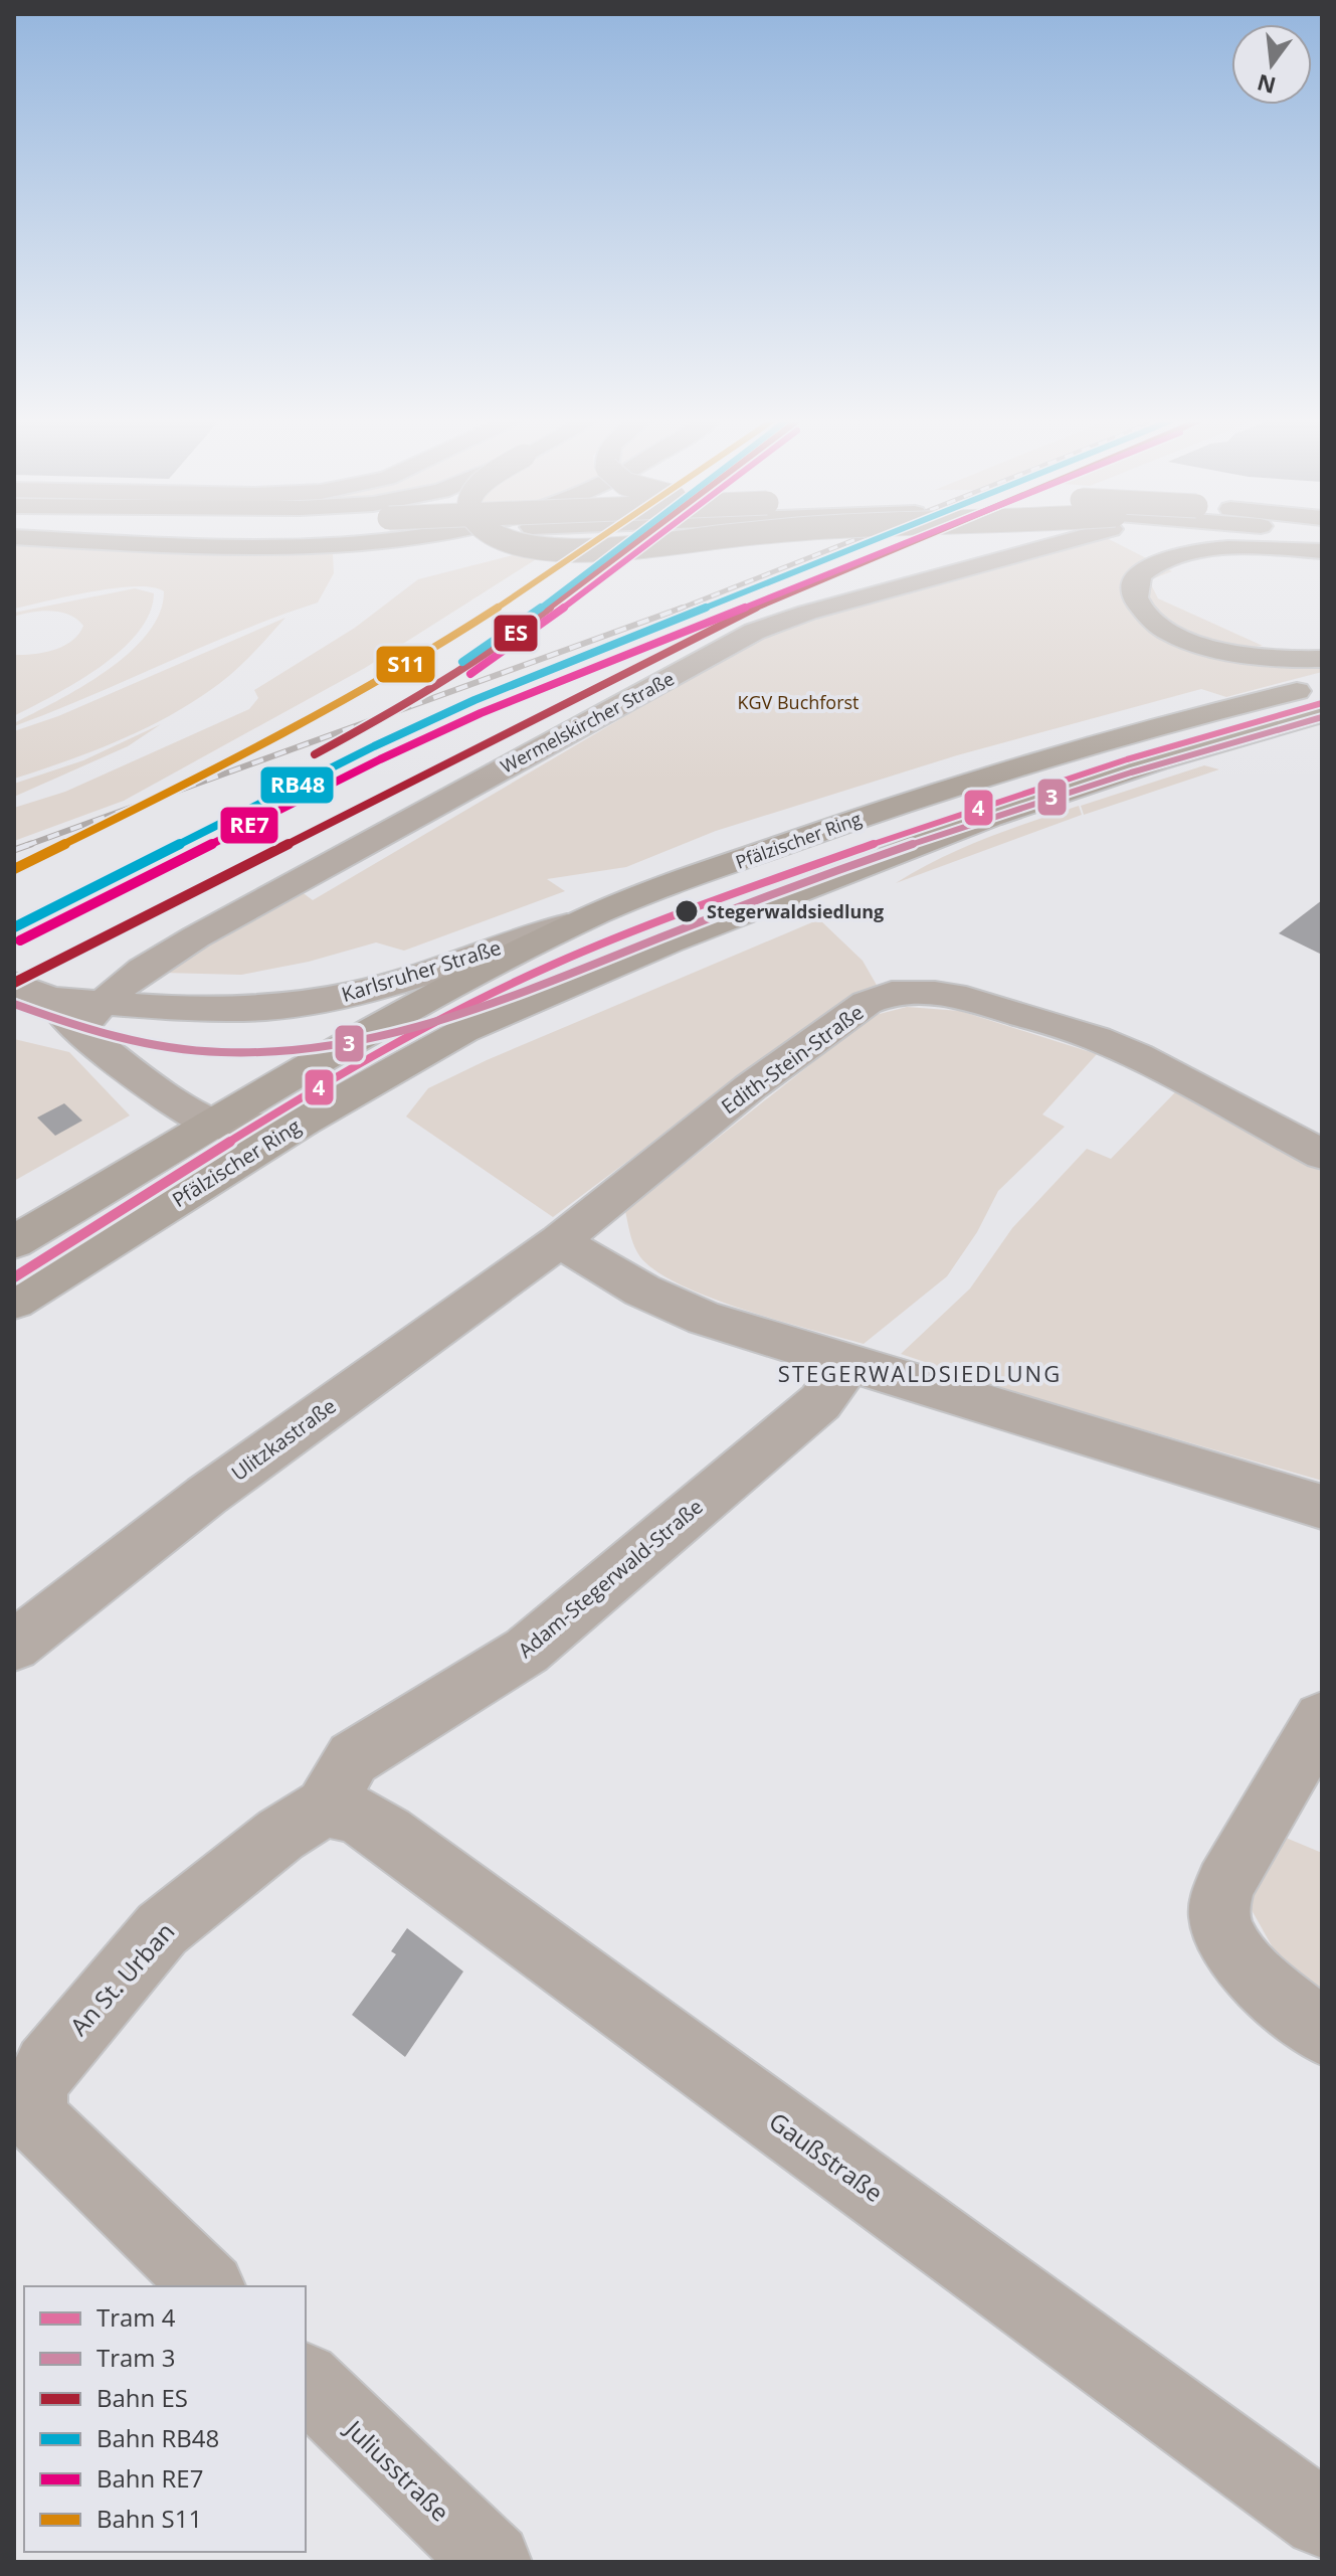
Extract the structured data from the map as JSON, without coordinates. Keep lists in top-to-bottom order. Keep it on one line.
{"streets":{"main road":["Pfälzischer Ring"],"street":["Wermelskircher Straße","Karlsruher Straße","Edith-Stein-Straße","Ulitzkastraße","Adam-Stegerwald-Straße","An St. Urban","Gaußstraße","Juliusstraße"]},"crossings":[["Wermelskircher Straße","Karlsruher Straße"],["Pfälzischer Ring","Karlsruher Straße"],["Edith-Stein-Straße","Ulitzkastraße"],["Adam-Stegerwald-Straße","An St. Urban"],["Adam-Stegerwald-Straße","Gaußstraße"],["An St. Urban","Gaußstraße"]],"districts":["STEGERWALDSIEDLUNG"],"parks":["KGV Buchforst"],"places":["Stegerwaldsiedlung"],"lines":["rail line ES","rail line RB48","rail line RE7","rail line S11","tram line 4","tram line 3"],"legend":["Tram 4","Tram 3","Bahn ES","Bahn RB48","Bahn RE7","Bahn S11"],"north":"bottom"}
